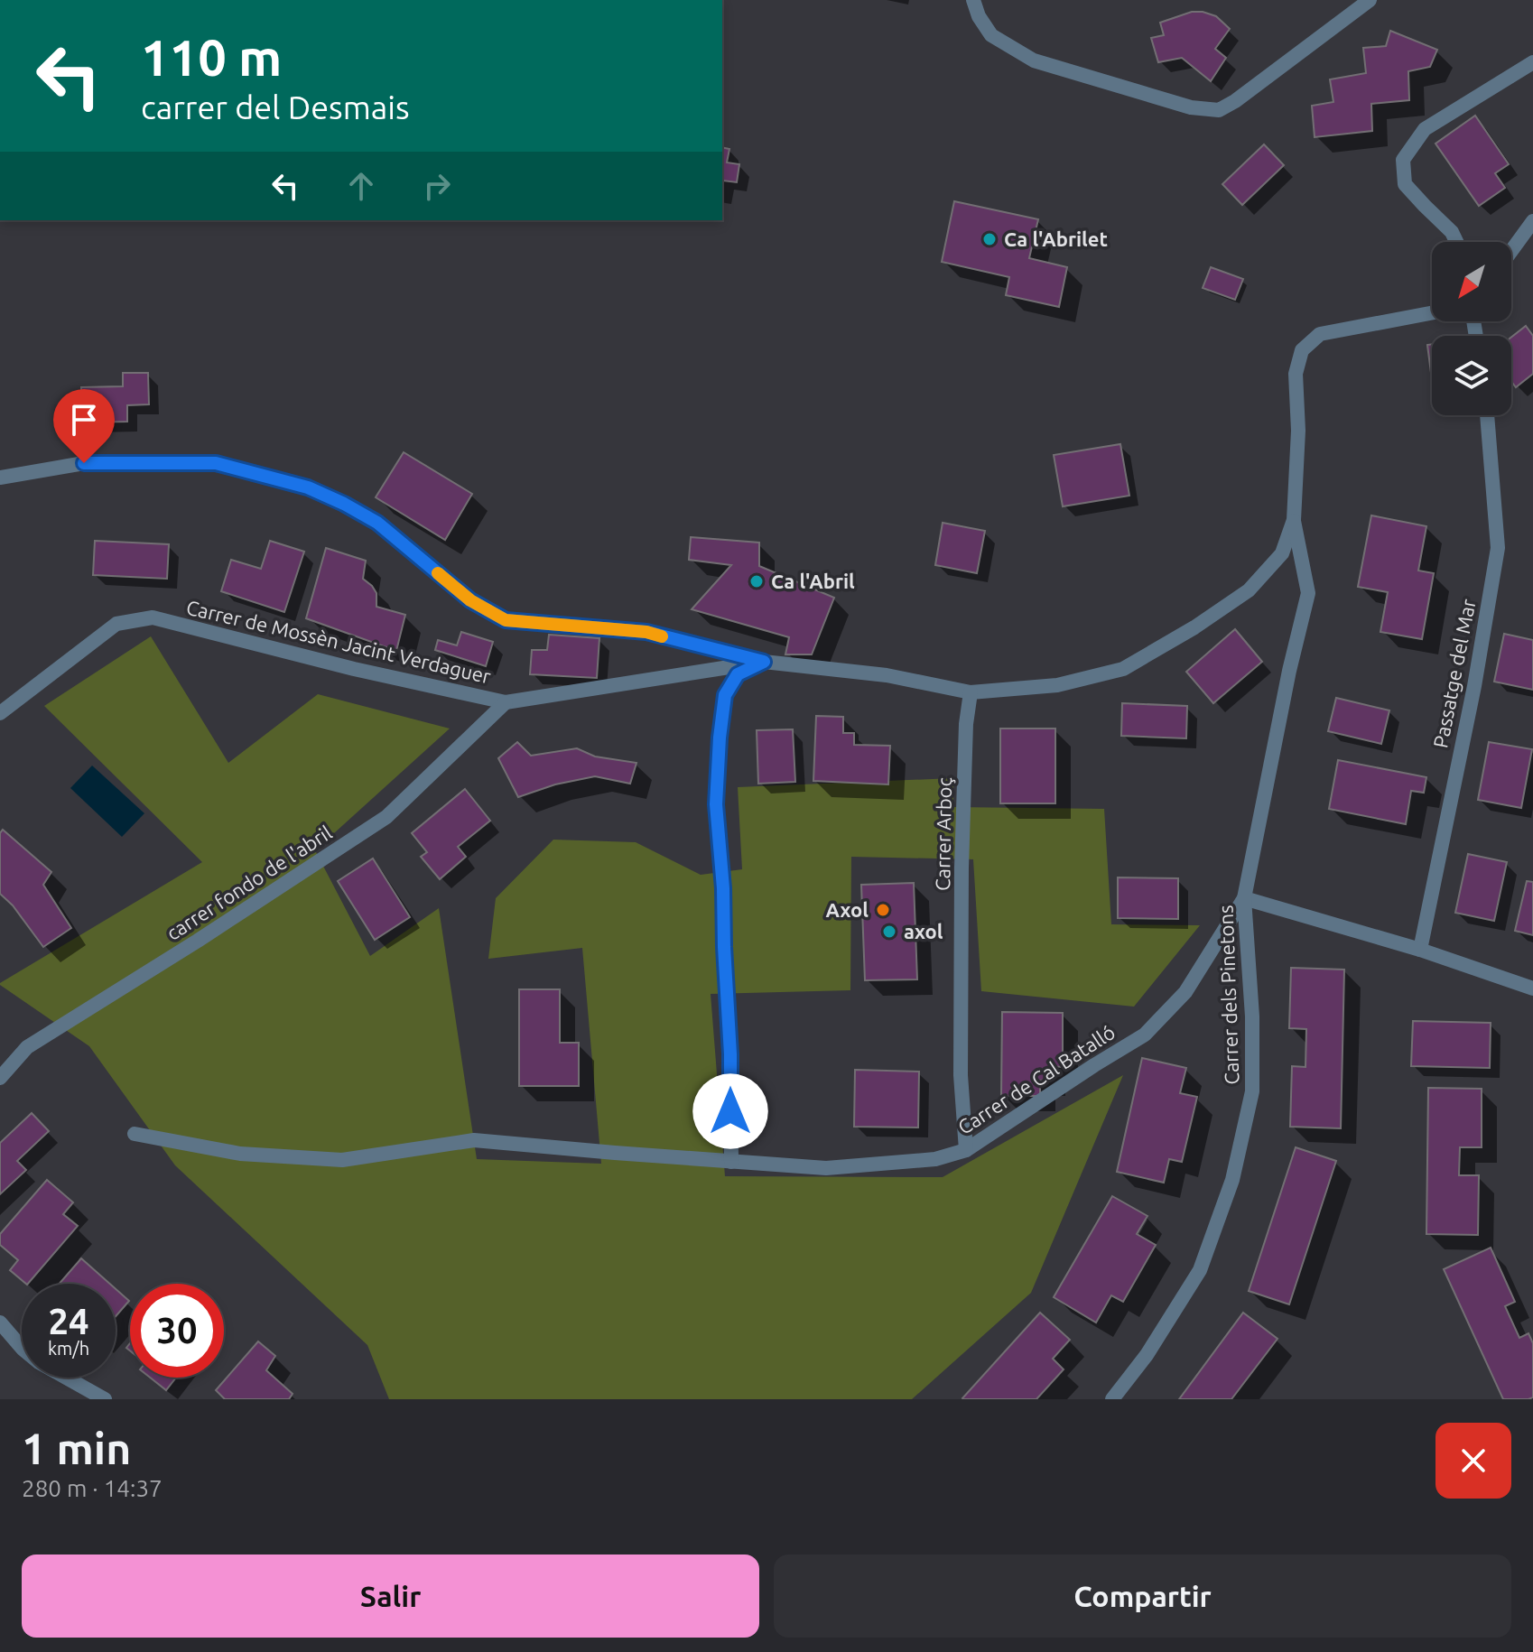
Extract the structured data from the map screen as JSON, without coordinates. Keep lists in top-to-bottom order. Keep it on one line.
{"streets":{"street":["Carrer de Mossèn Jacint Verdaguer","Passatge del Mar","Carrer Arboç","carrer fondo de l'abril","Carrer dels Pinetons","Carrer de Cal Batalló"]},"crossings":[["Carrer de Mossèn Jacint Verdaguer","Carrer Arboç"],["Carrer de Mossèn Jacint Verdaguer","carrer fondo de l'abril"],["Carrer de Mossèn Jacint Verdaguer","Carrer dels Pinetons"],["Carrer Arboç","Carrer de Cal Batalló"],["Carrer dels Pinetons","Carrer de Cal Batalló"]],"places":["Ca l'Abrilet","Ca l'Abril","Axol","axol"],"north":"bottom left","page":{"turn":["110 m","carrer del Desmais"],"speed":"24 km/h","limit":"30","heading":["1 min","280 m · 14:37"],"buttons":["Salir","Compartir"]}}
